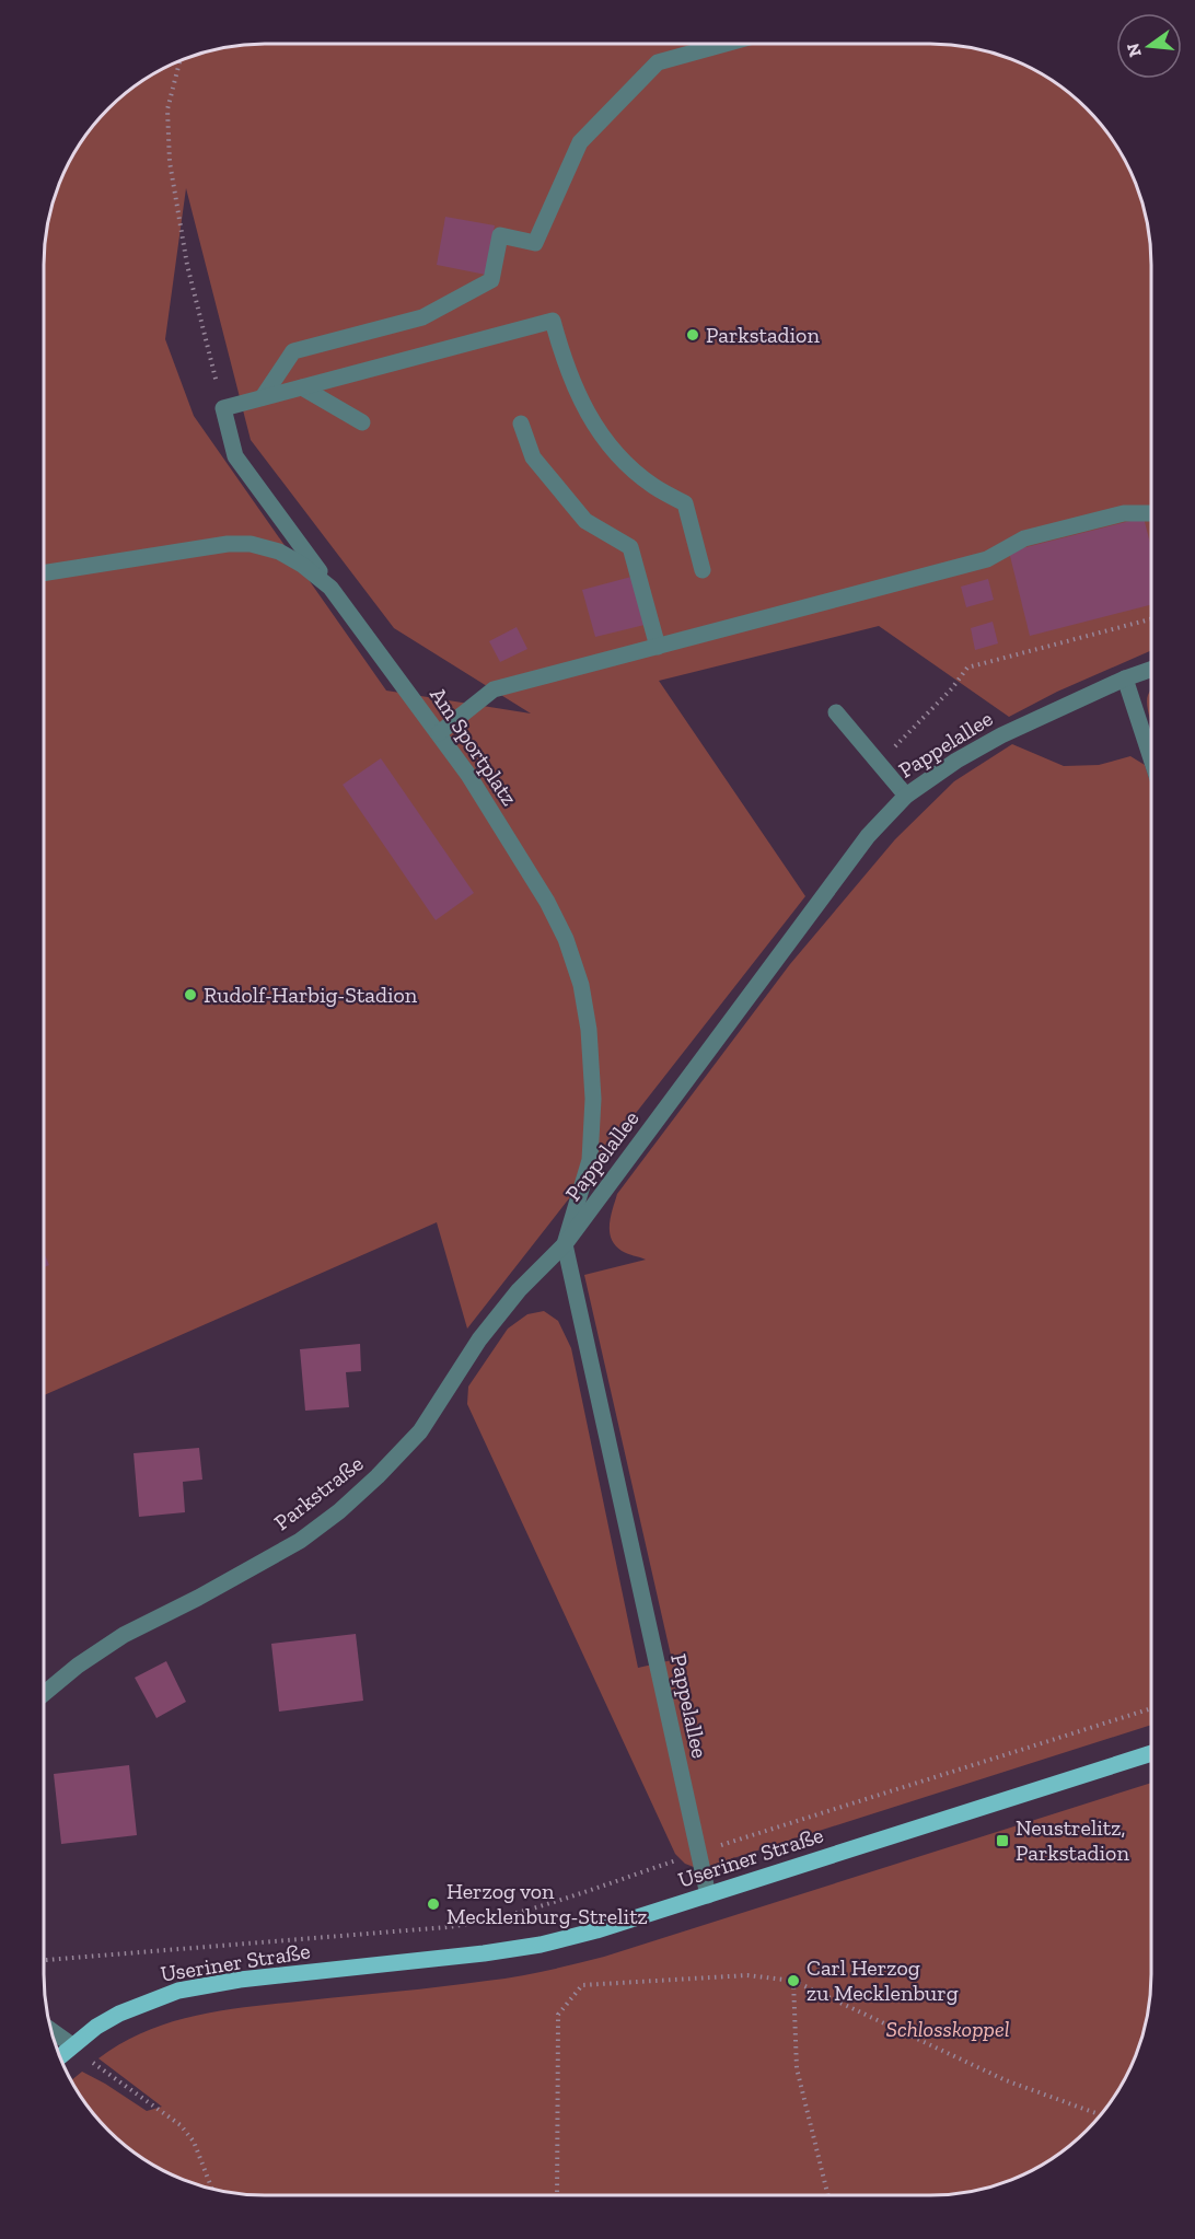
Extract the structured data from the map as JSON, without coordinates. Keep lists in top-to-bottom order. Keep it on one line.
{"streets":{"main road":["Useriner Straße"],"street":["Pappelallee","Am Sportplatz","Parkstraße"]},"crossings":[["Pappelallee","Am Sportplatz"],["Pappelallee","Parkstraße"],["Pappelallee","Useriner Straße"],["Am Sportplatz","Parkstraße"]],"parks":["Schlosskoppel"],"places":{"other":["Parkstadion","Rudolf-Harbig-Stadion","Herzog von Mecklenburg-Strelitz","Carl Herzog zu Mecklenburg"],"transit":["Neustrelitz, Parkstadion"]},"north":"left"}
